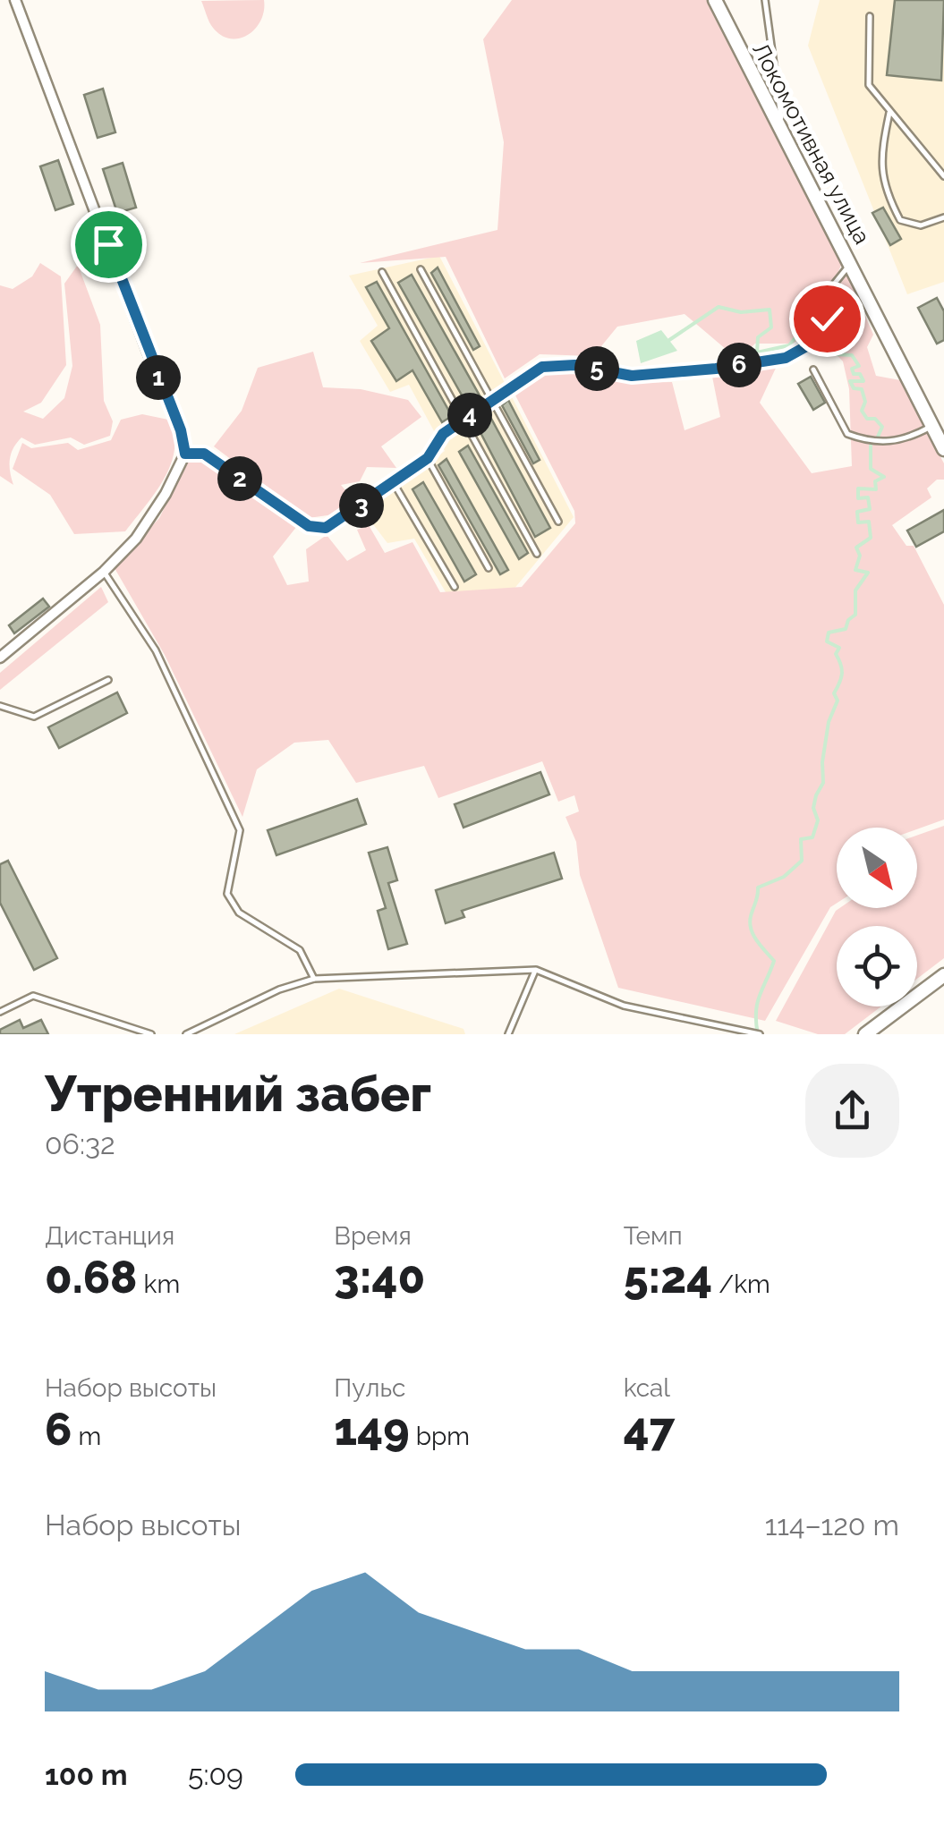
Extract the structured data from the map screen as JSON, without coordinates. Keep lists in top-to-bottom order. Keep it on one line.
{"streets":{"street":["Локомотивная улица"]},"north":"bottom right","page":{"pins":["6","5","1","4","2","3"],"heading":["Утренний забег","06:32"],"stats":[["Дистанция","0.68 km"],["Время","3:40"],["Темп","5:24 /km"],["Набор высоты","6 m"],["Пульс","149 bpm"],["kcal","47"]],"chart":["Набор высоты","114–120 m"],"list":[{"name":"100 m","note":"5:09"}]}}
